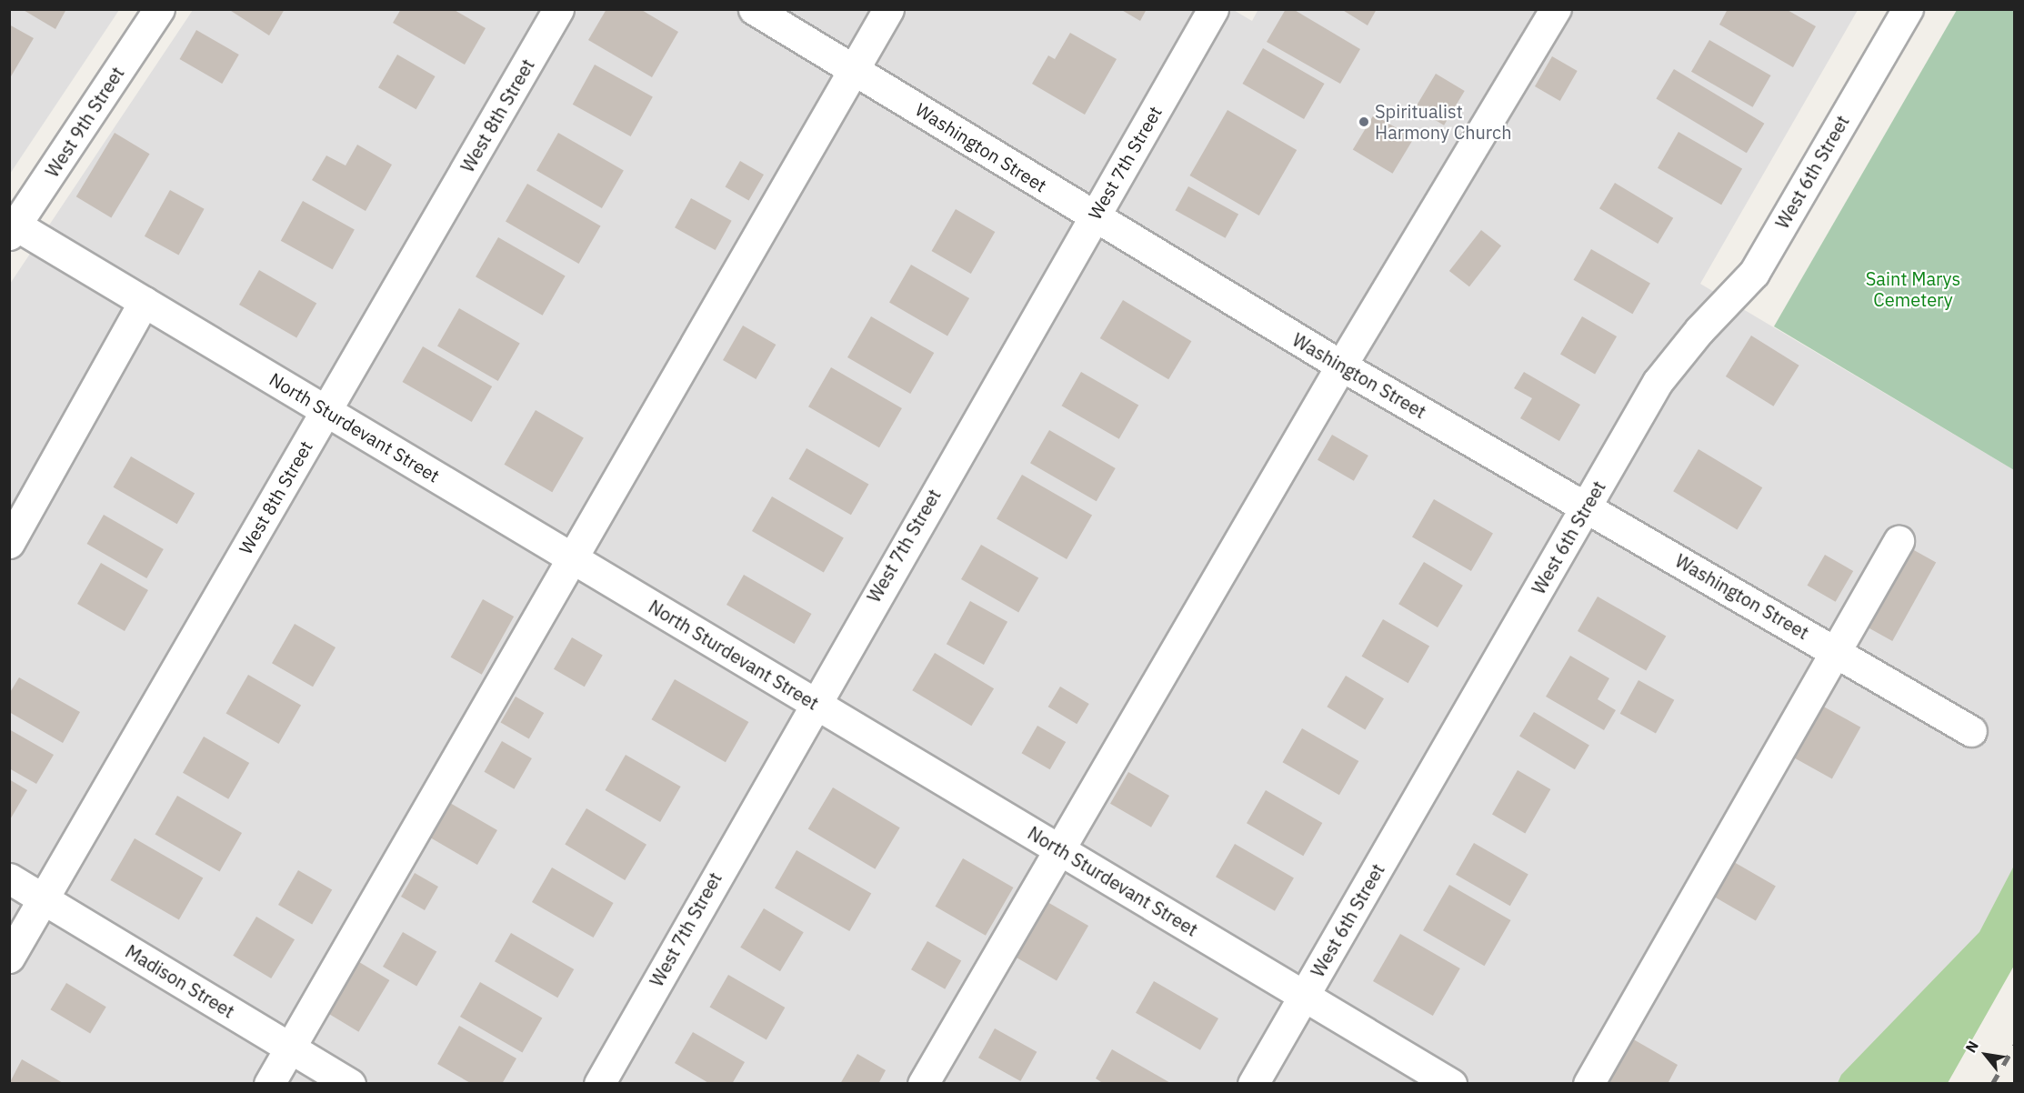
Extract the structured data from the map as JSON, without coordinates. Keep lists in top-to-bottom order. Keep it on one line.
{"streets":{"street":["West 8th Street","West 9th Street","Washington Street","West 7th Street","West 6th Street","North Sturdevant Street","Madison Street"]},"crossings":[["West 8th Street","North Sturdevant Street"],["West 8th Street","Madison Street"],["West 9th Street","North Sturdevant Street"],["Washington Street","West 7th Street"],["Washington Street","West 6th Street"],["West 7th Street","North Sturdevant Street"],["West 6th Street","North Sturdevant Street"]],"parks":["Saint Marys Cemetery"],"places":["Spiritualist Harmony Church"],"north":"top left"}
